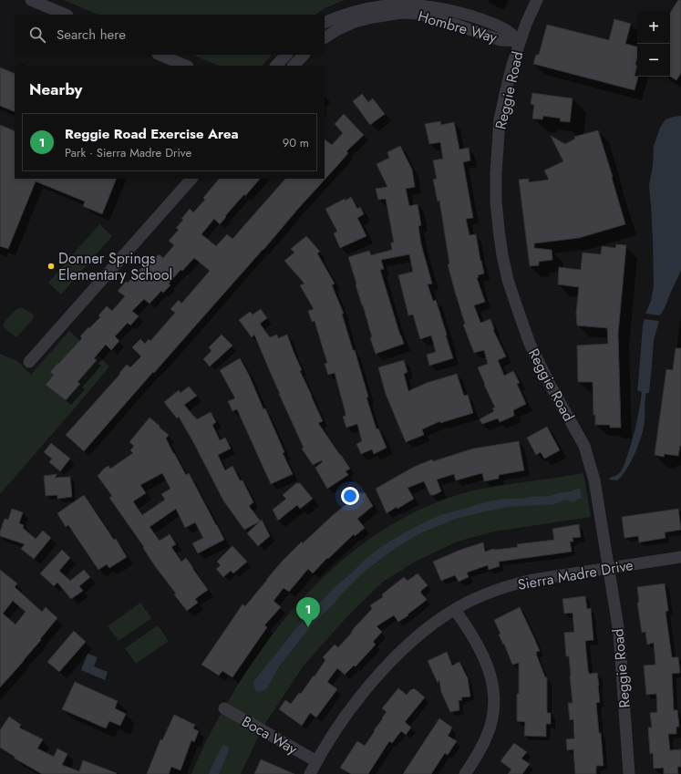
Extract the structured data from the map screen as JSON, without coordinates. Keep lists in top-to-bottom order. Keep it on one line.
{"streets":{"street":["Hombre Way","Reggie Road","Sierra Madre Drive","Boca Way"]},"crossings":[["Hombre Way","Reggie Road"],["Reggie Road","Sierra Madre Drive"],["Sierra Madre Drive","Boca Way"]],"places":["Donner Springs Elementary School"],"page":{"map_buttons":["+","−"],"search":"Search here","heading":"Nearby","list":[{"mark":"1","name":"Reggie Road Exercise Area","note":"Park · Sierra Madre Drive","value":"90 m"}],"pins":"1"}}
